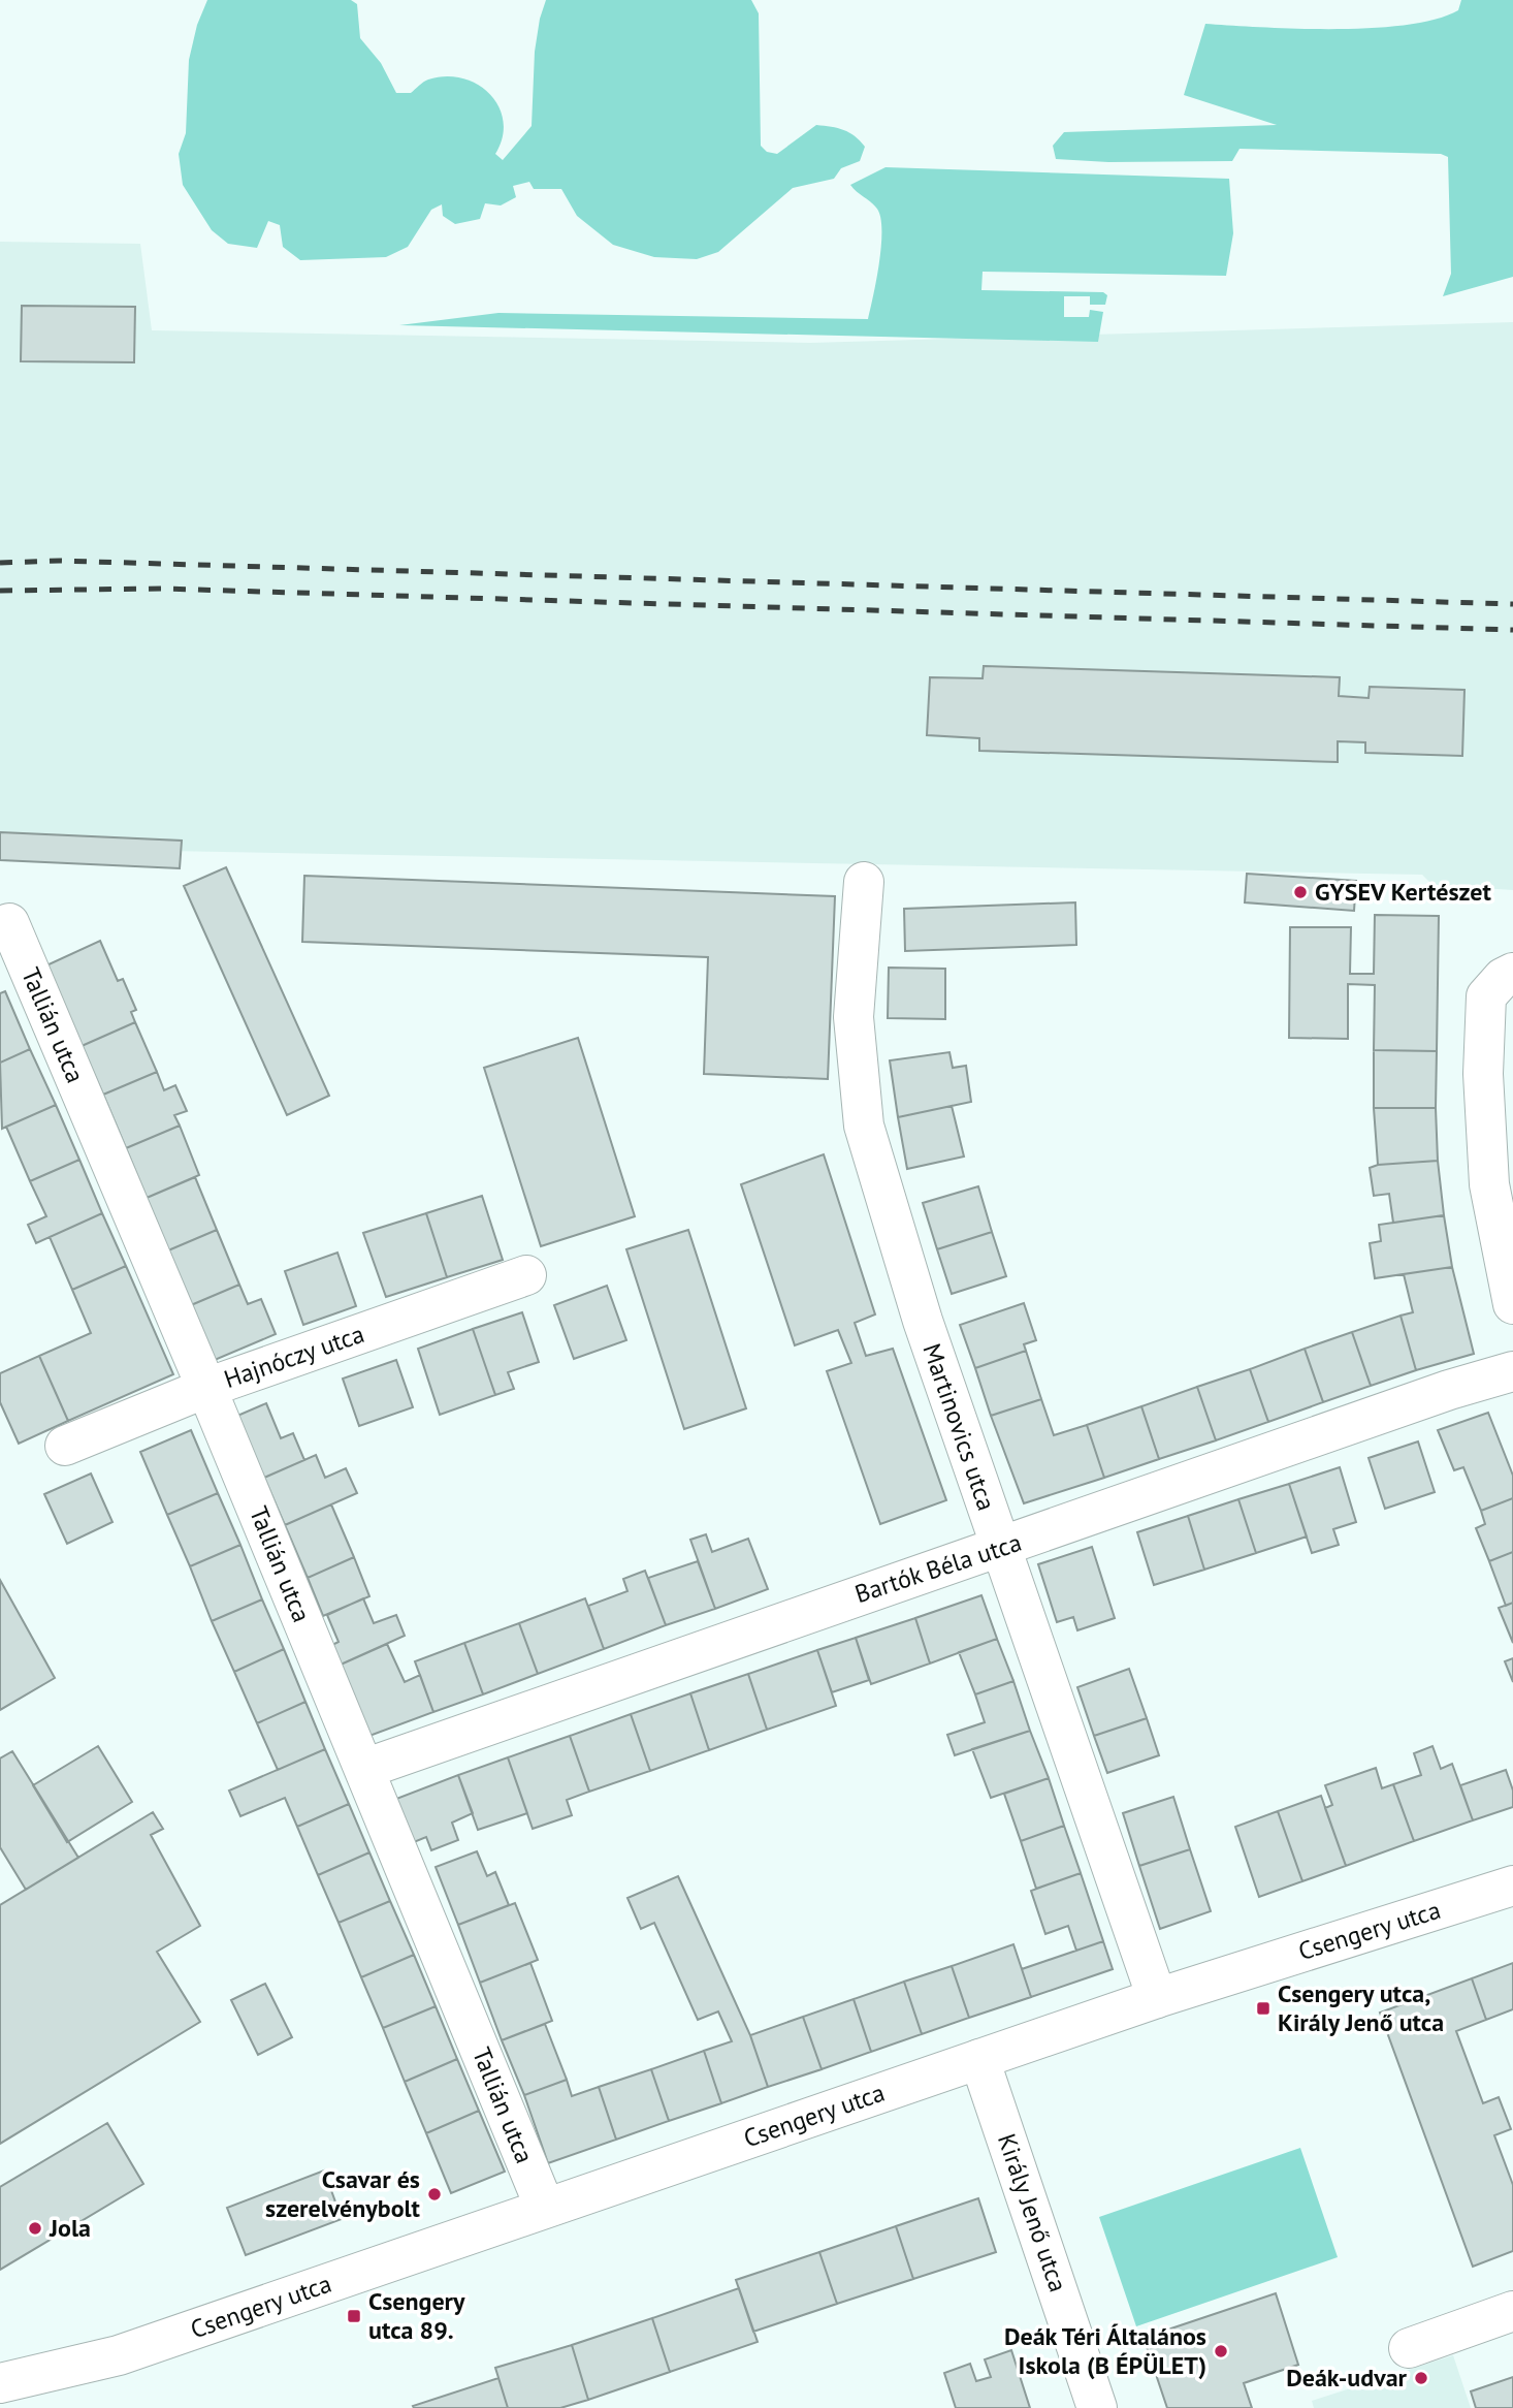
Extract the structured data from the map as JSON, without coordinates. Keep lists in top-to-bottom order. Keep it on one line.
{"streets":{"street":["Tallián utca","Hajnóczy utca","Martinovics utca","Bartók Béla utca","Csengery utca","Király Jenő utca"]},"crossings":[["Tallián utca","Hajnóczy utca"],["Tallián utca","Bartók Béla utca"],["Tallián utca","Csengery utca"],["Martinovics utca","Bartók Béla utca"],["Martinovics utca","Csengery utca"],["Csengery utca","Király Jenő utca"]],"places":{"other":["GYSEV Kertészet","Csavar és szerelvénybolt","Jola","Deák Téri Általános Iskola (B ÉPÜLET)","Deák-udvar"],"transit":["Csengery utca, Király Jenő utca","Csengery utca 89."]}}
